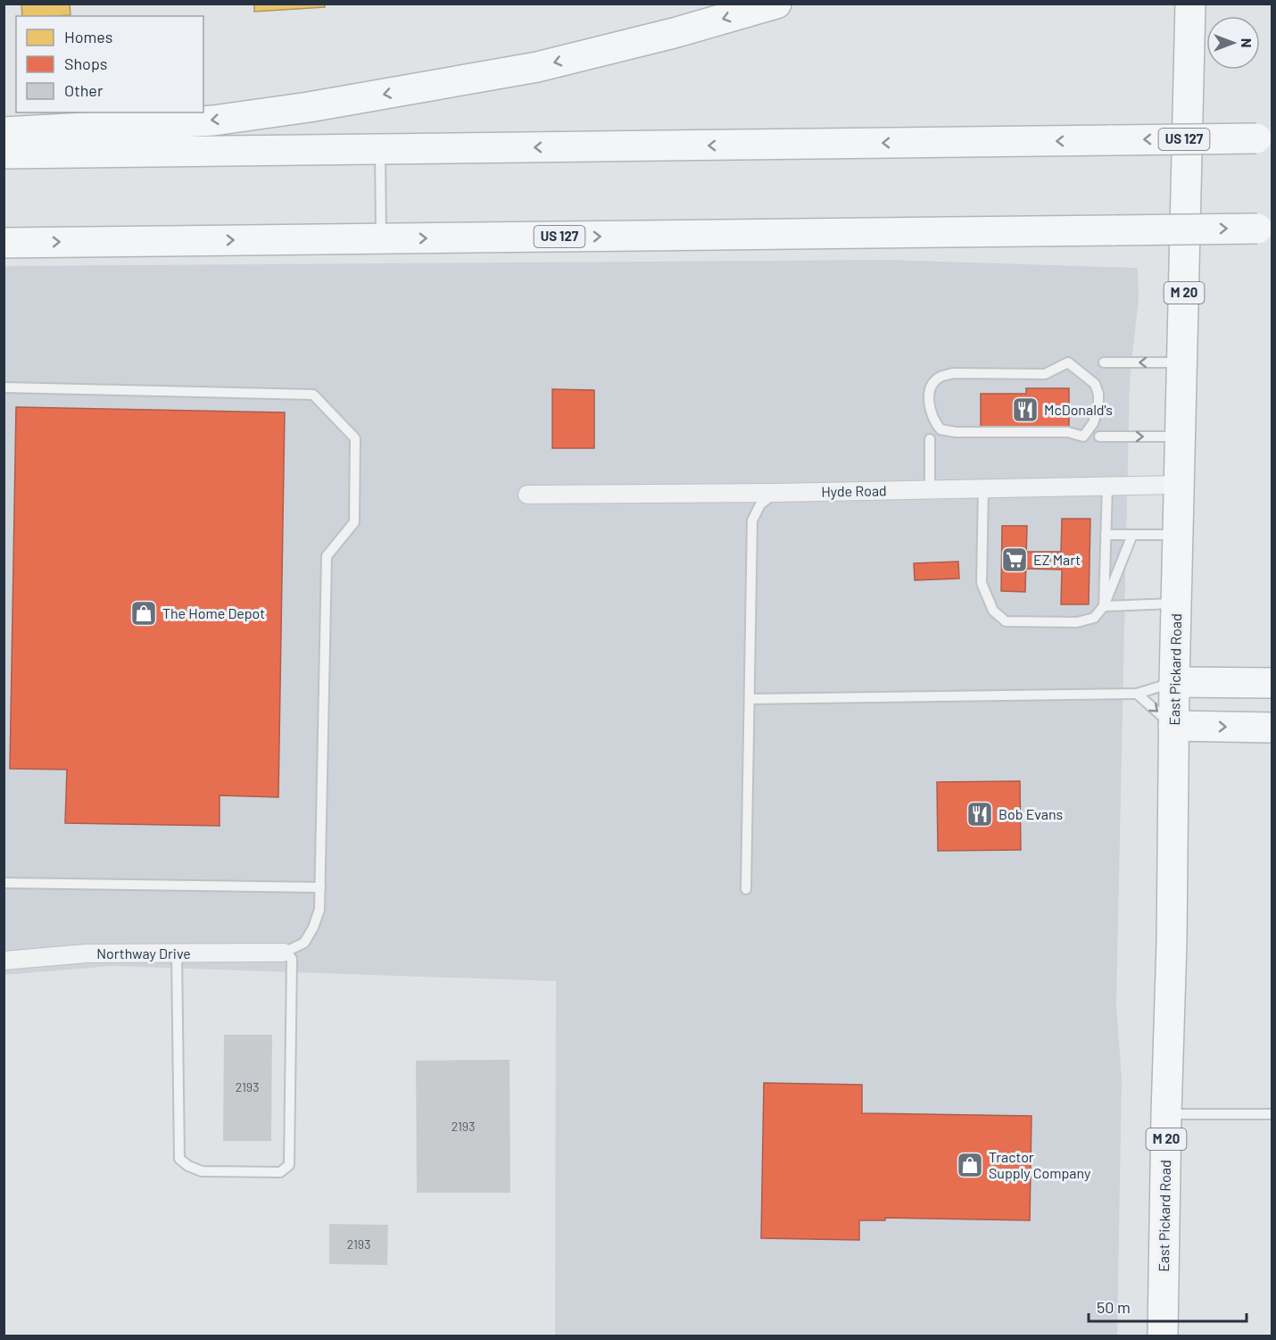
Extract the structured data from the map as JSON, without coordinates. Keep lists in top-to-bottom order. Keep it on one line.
{"streets":{"highway":["US 127","M 20","East Pickard Road"],"street":["Hyde Road","Northway Drive"]},"crossings":[["Hyde Road","East Pickard Road"]],"places":{"restaurant":["McDonald's","Bob Evans"],"supermarket":["EZ Mart"],"shop":["The Home Depot","Tractor Supply Company"]},"house_numbers":["2193","2193","2193"],"legend":["Homes","Shops","Other"],"scale_bar":"50 m","north":"right"}
